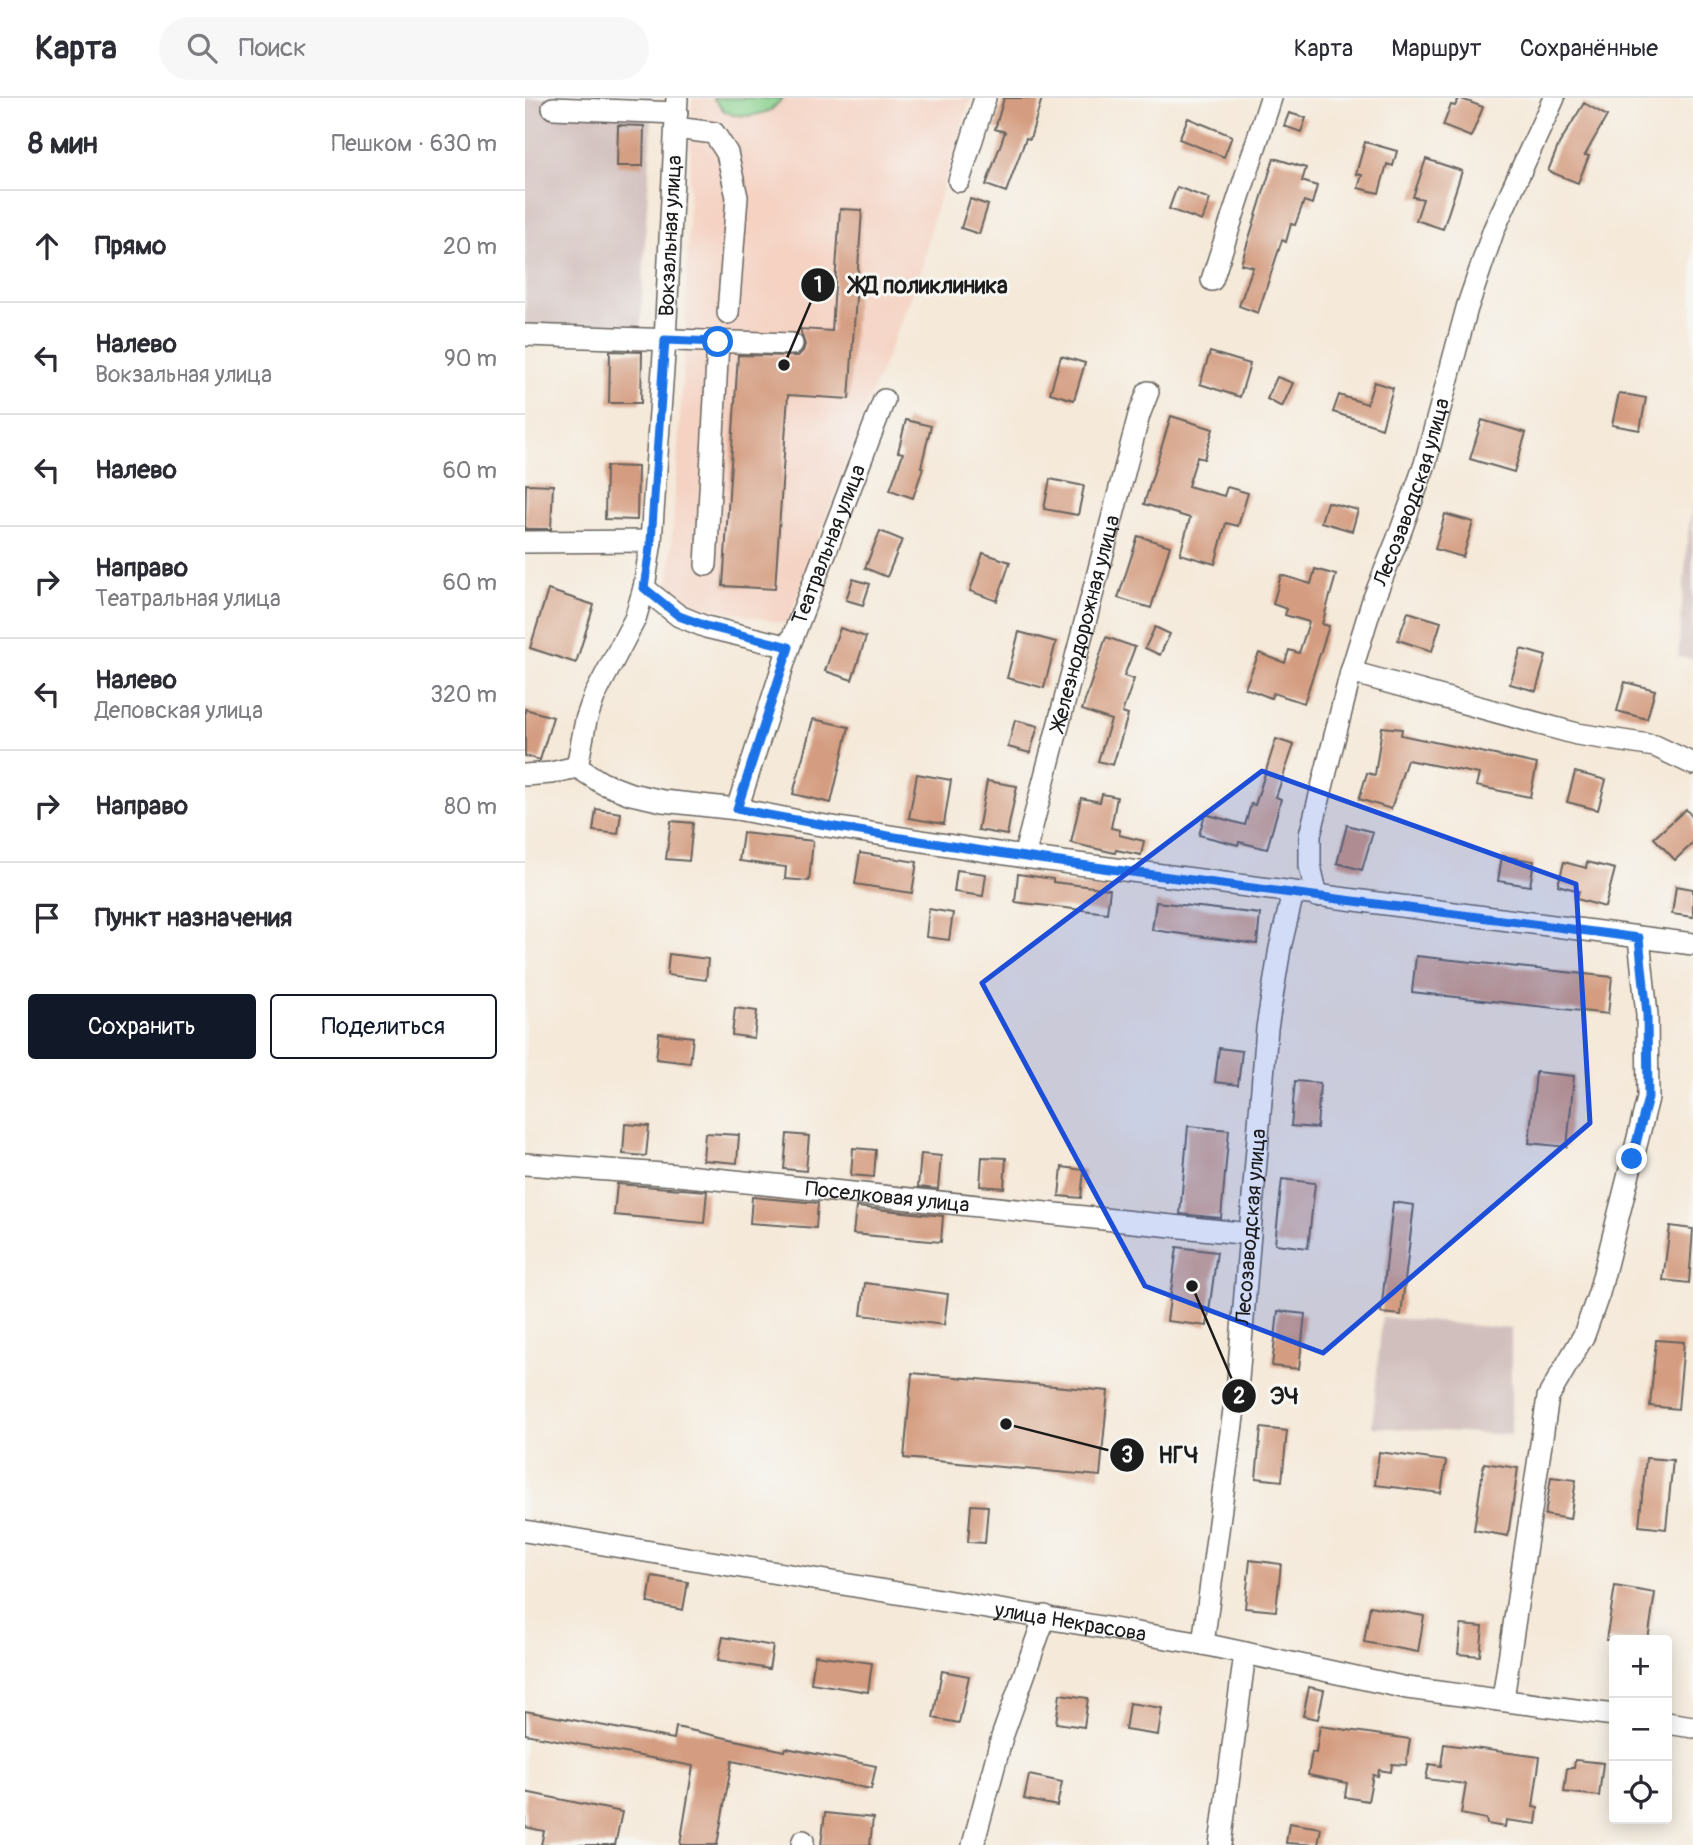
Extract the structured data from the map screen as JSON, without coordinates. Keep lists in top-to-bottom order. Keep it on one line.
{"streets":{"street":["Вокзальная улица","Лесозаводская улица","Театральная улица","Железнодорожная улица","Поселковая улица","улица Некрасова"]},"crossings":[["Лесозаводская улица","Поселковая улица"],["Лесозаводская улица","улица Некрасова"]],"places":["ЖД поликлиника","ЭЧ","НГЧ"],"page":{"header":"Карта","search":"Поиск","nav":["Карта","Маршрут","Сохранённые"],"heading":["8 мин","Пешком · 630 m"],"list":[["Прямо","20 m"],["Налево","Вокзальная улица","90 m"],["Налево","60 m"],["Направо","Театральная улица","60 m"],["Налево","Деповская улица","320 m"],["Направо","80 m"],"Пункт назначения"],"buttons":["Сохранить","Поделиться"],"map_buttons":["+","−"]}}
